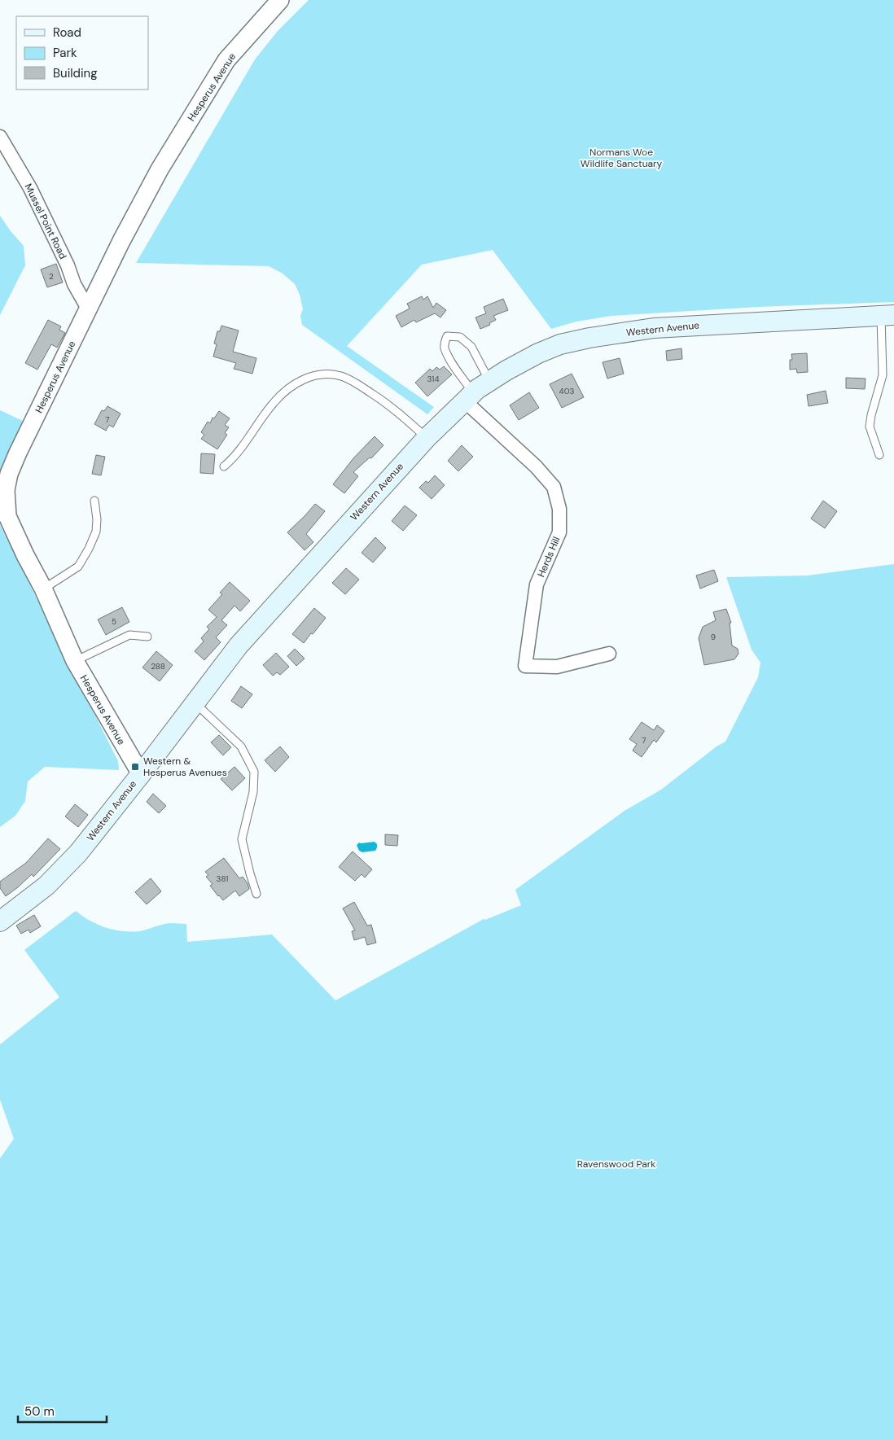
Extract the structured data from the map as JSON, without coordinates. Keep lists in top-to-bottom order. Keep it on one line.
{"streets":{"main road":["Western Avenue"],"street":["Hesperus Avenue","Mussel Point Road","Herds Hill"]},"crossings":[["Hesperus Avenue","Mussel Point Road"],["Hesperus Avenue","Western Avenue"],["Western Avenue","Herds Hill"]],"parks":["Normans Woe Wildlife Sanctuary","Ravenswood Park"],"places":{"transit":["Western & Hesperus Avenues"]},"house_numbers":["2","314","403","7","5","9","288","7","381"],"legend":["Road","Park","Building"],"scale_bar":"50 m"}
